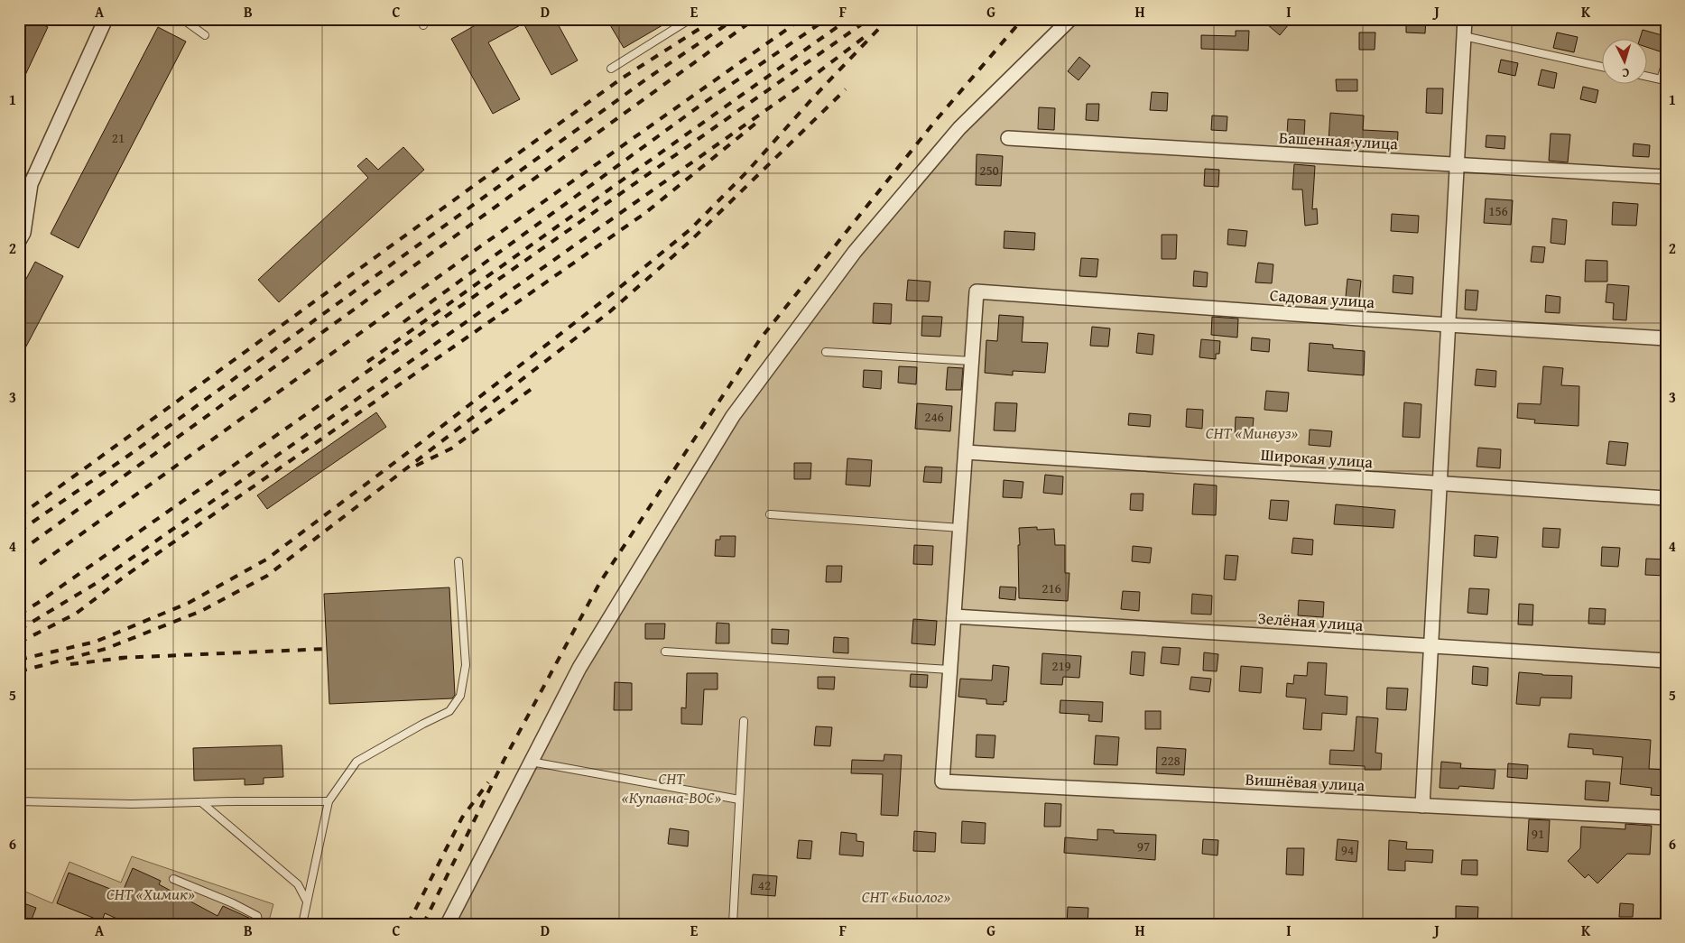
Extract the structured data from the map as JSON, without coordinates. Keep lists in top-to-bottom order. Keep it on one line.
{"streets":{"street":["Башенная улица","Садовая улица","Широкая улица","Зелёная улица","Вишнёвая улица"]},"parks":["СНТ «Минвуз»","СНТ «Купавна-ВОС»","СНТ «Химик»","СНТ «Биолог»"],"house_numbers":["21","250","156","246","216","219","228","91","97","94","42"],"north":"bottom","grid":{"columns":["A","B","C","D","E","F","G","H","I","J","K"],"rows":["1","2","3","4","5","6"]}}
